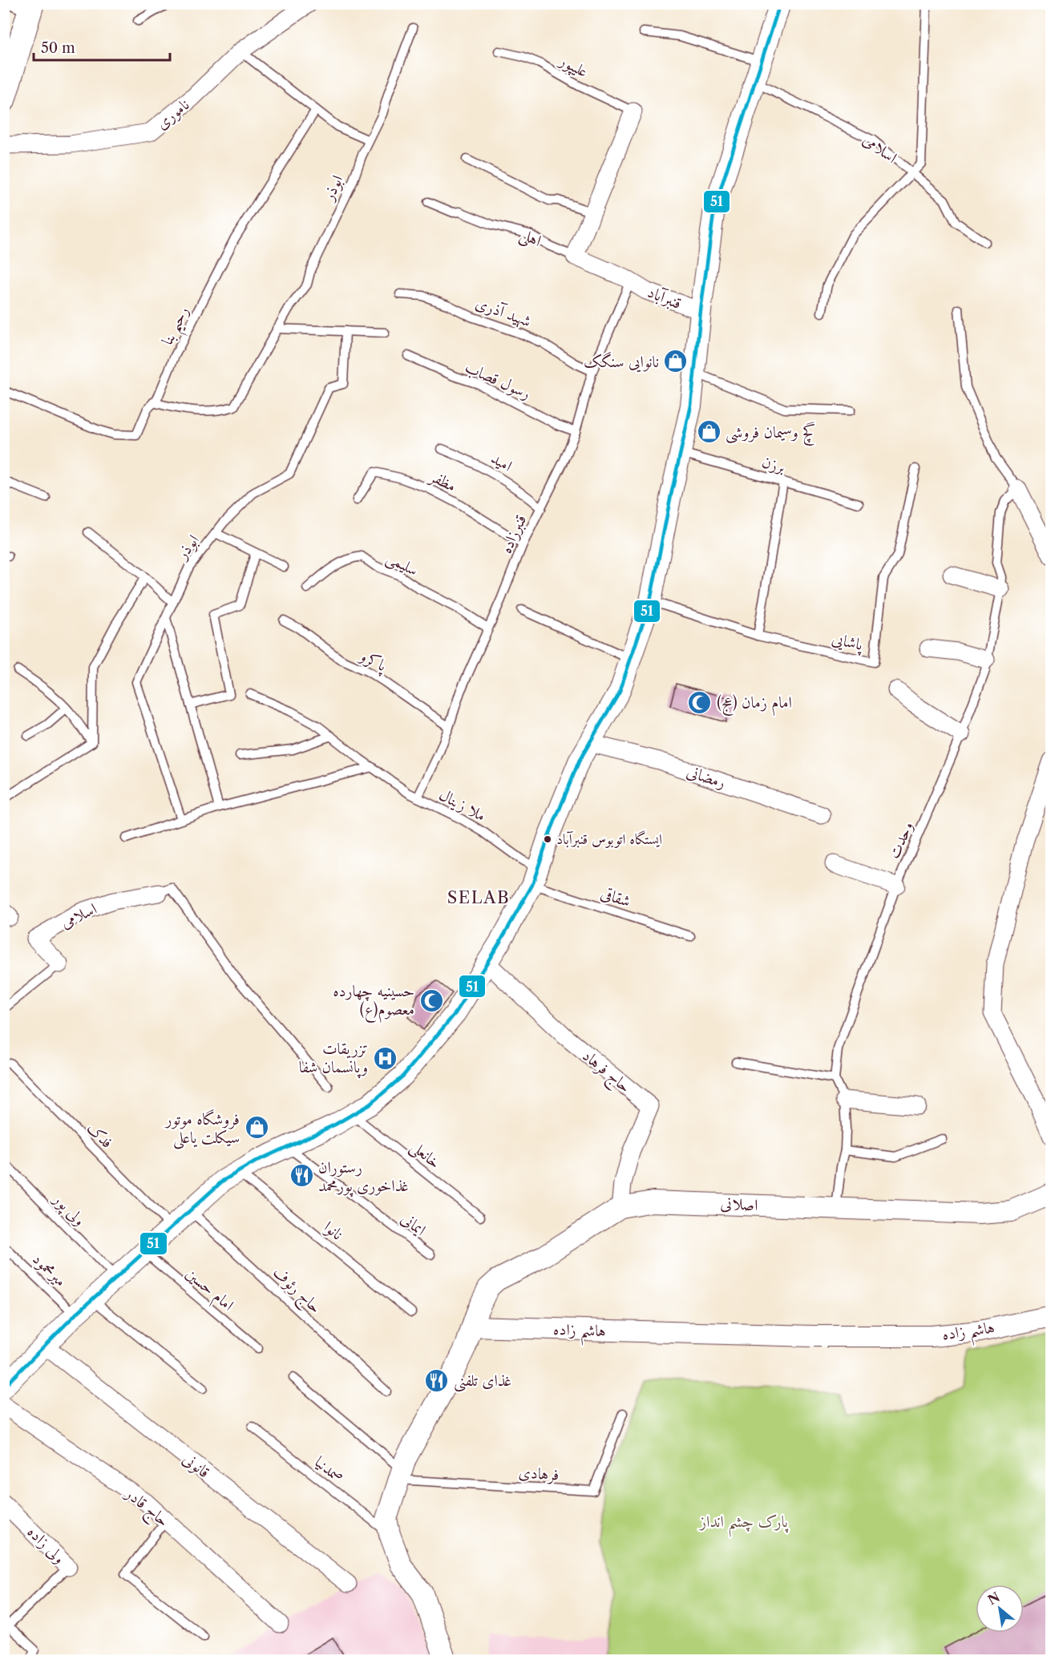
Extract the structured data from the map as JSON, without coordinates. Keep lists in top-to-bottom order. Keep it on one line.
{"streets":{"street":["ناموری","اسلامی","اهلی","قنبرآباد","رمضانی","حاج فرهاد","اصلانی","هاشم زاده","قانونی","حاج قادر","ولی زاده"],"lane":["علیپور","ابوذر","شهید آذری","رحیم بنا","رسول قصاب","امید","برزن","مظفر","قنبرزاده","سلیمی","پاشایی","پاکرو","ملا زینال","وحدت","شقاقی","فدک","خانعلی","ولی پور","ایمانی","نانوا","میرمحمود","امام حسین","حاج رئوف","صمدنیا","فرهادی"]},"crossings":[["ابوذر","رحیم بنا"],["اهلی","قنبرآباد"],["اهلی","قنبرزاده"],["قنبرآباد","قنبرزاده"],["شهید آذری","قنبرزاده"],["رسول قصاب","قنبرزاده"],["امید","قنبرزاده"],["مظفر","قنبرزاده"],["قنبرزاده","سلیمی"],["قنبرزاده","پاکرو"],["قنبرزاده","ملا زینال"],["ملا زینال","شقاقی"],["حاج فرهاد","اصلانی"],["اصلانی","هاشم زاده"]],"districts":["SELAB"],"parks":["پارک چشم انداز"],"places":{"shop":["نانوایی سنگک","گچ وسیمان فروشی","فروشگاه موتور سیکلت یاعلی"],"mosque":["امام زمان (عج)","حسینیه چهارده معصوم(ع)"],"other":["ایستگاه اتوبوس قنبرآباد"],"hospital":["تزریقات وپانسمان شفا"],"restaurant":["رستوران غذاخوری پورمحمد","غذای تلفنی"]},"lines":["transit line 51"],"scale_bar":"50 m","north":"top left"}
